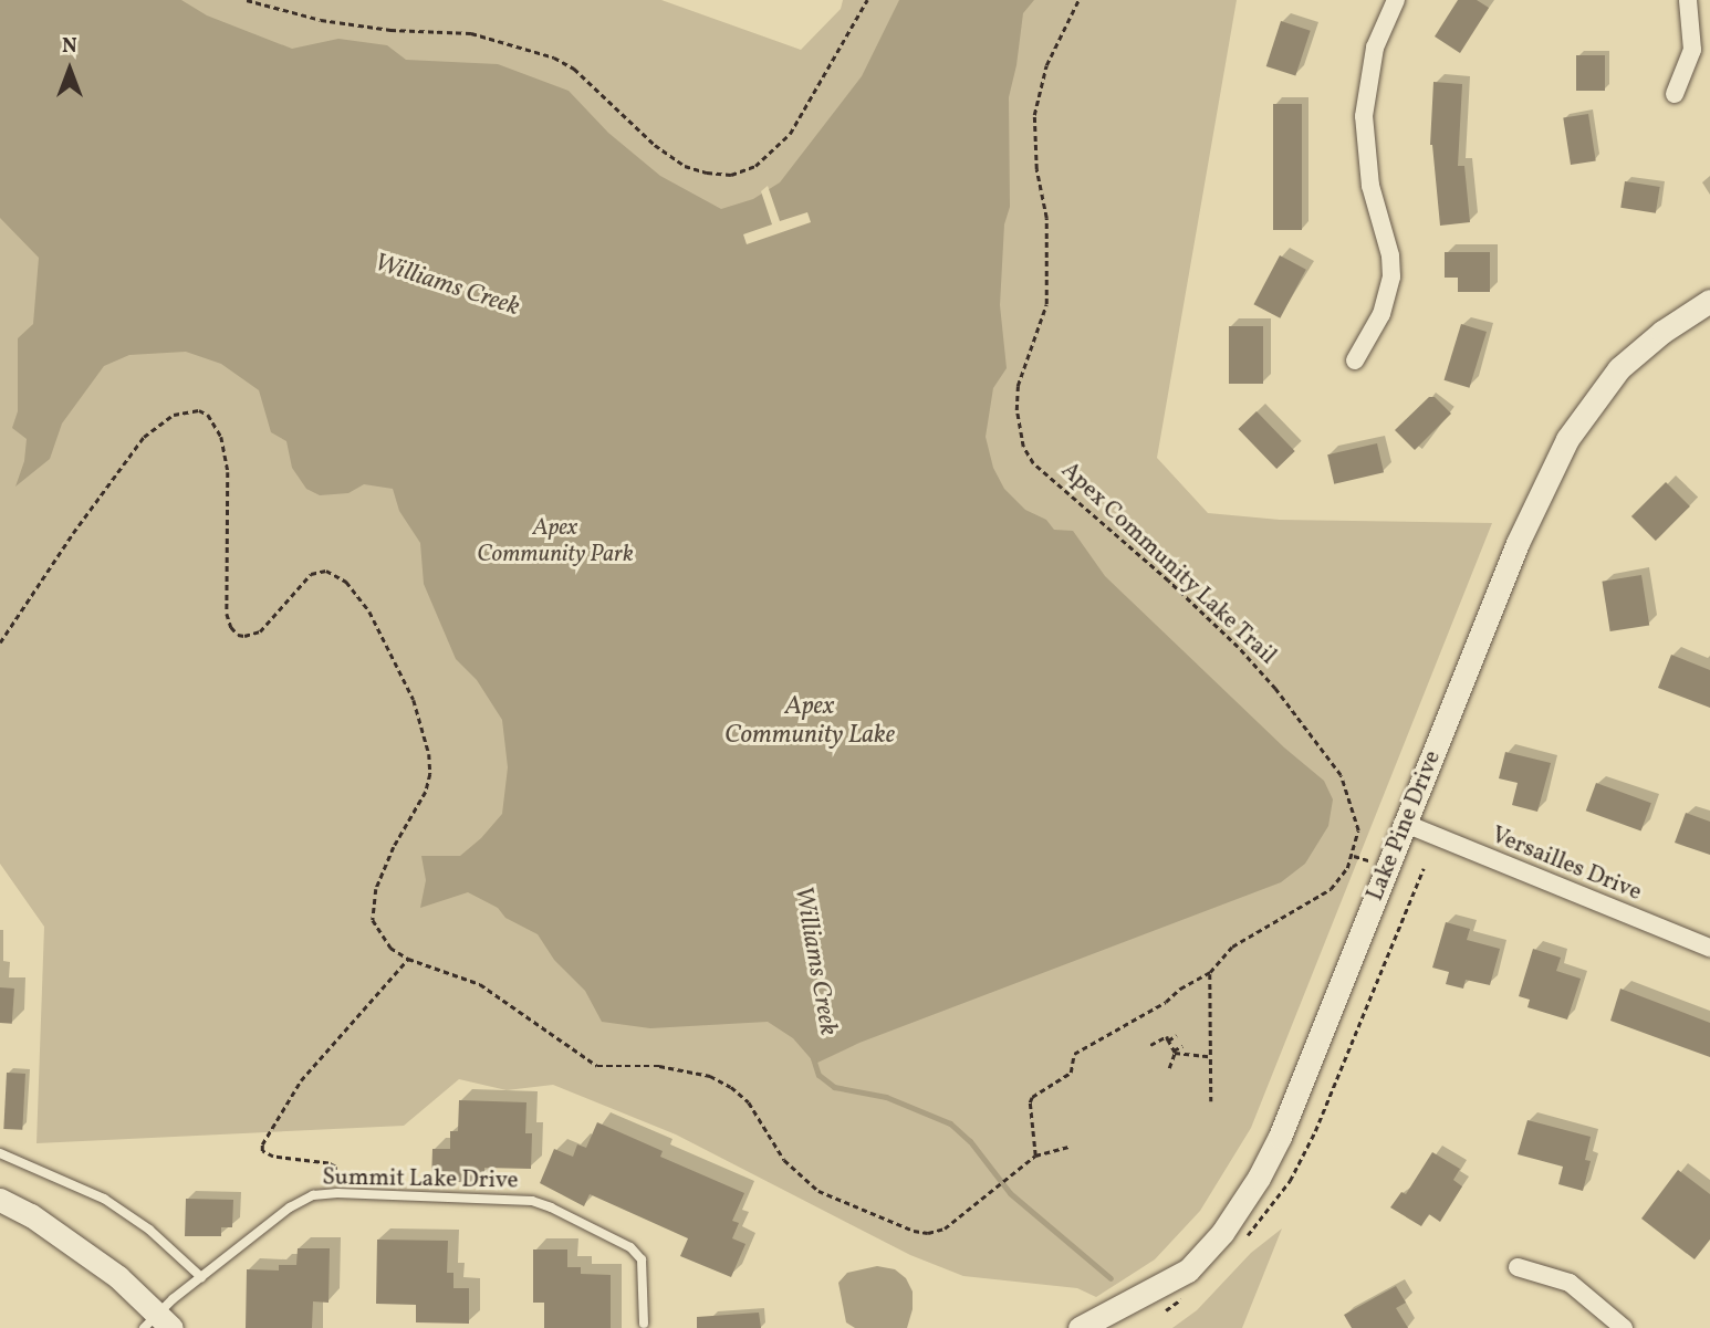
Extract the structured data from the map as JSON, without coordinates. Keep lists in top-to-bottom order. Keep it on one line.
{"streets":{"main road":["Lake Pine Drive"],"street":["Versailles Drive"],"lane":["Summit Lake Drive"],"path":["Apex Community Lake Trail"]},"crossings":[["Lake Pine Drive","Versailles Drive"]],"water":["Williams Creek","Apex Community Lake"],"parks":["Apex Community Park"],"north":"top"}
